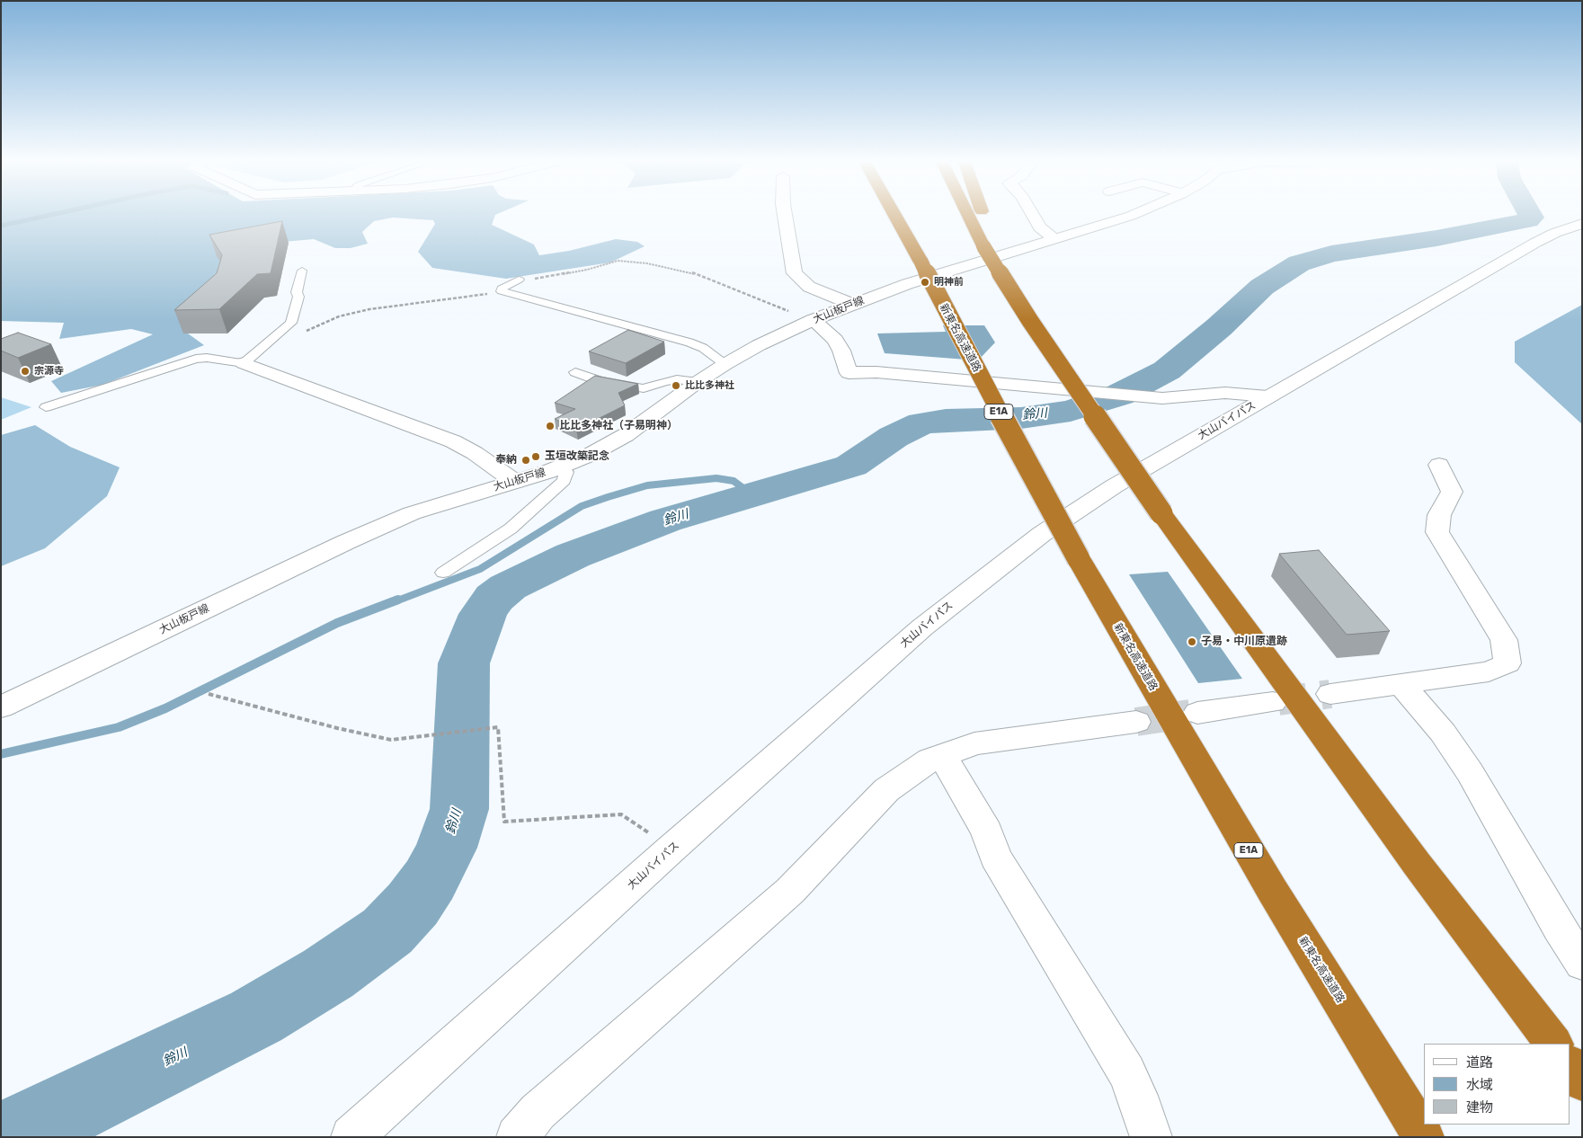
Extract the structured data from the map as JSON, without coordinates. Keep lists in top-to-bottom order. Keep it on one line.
{"streets":{"highway":["新東名高速道路","E1A"],"street":["大山板戸線","大山バイパス"]},"water":["鈴川"],"places":["明神前","宗源寺","比比多神社","比比多神社（子易明神）","玉垣改築記念","奉納","子易・中川原遺跡"],"legend":["道路","水域","建物"]}
